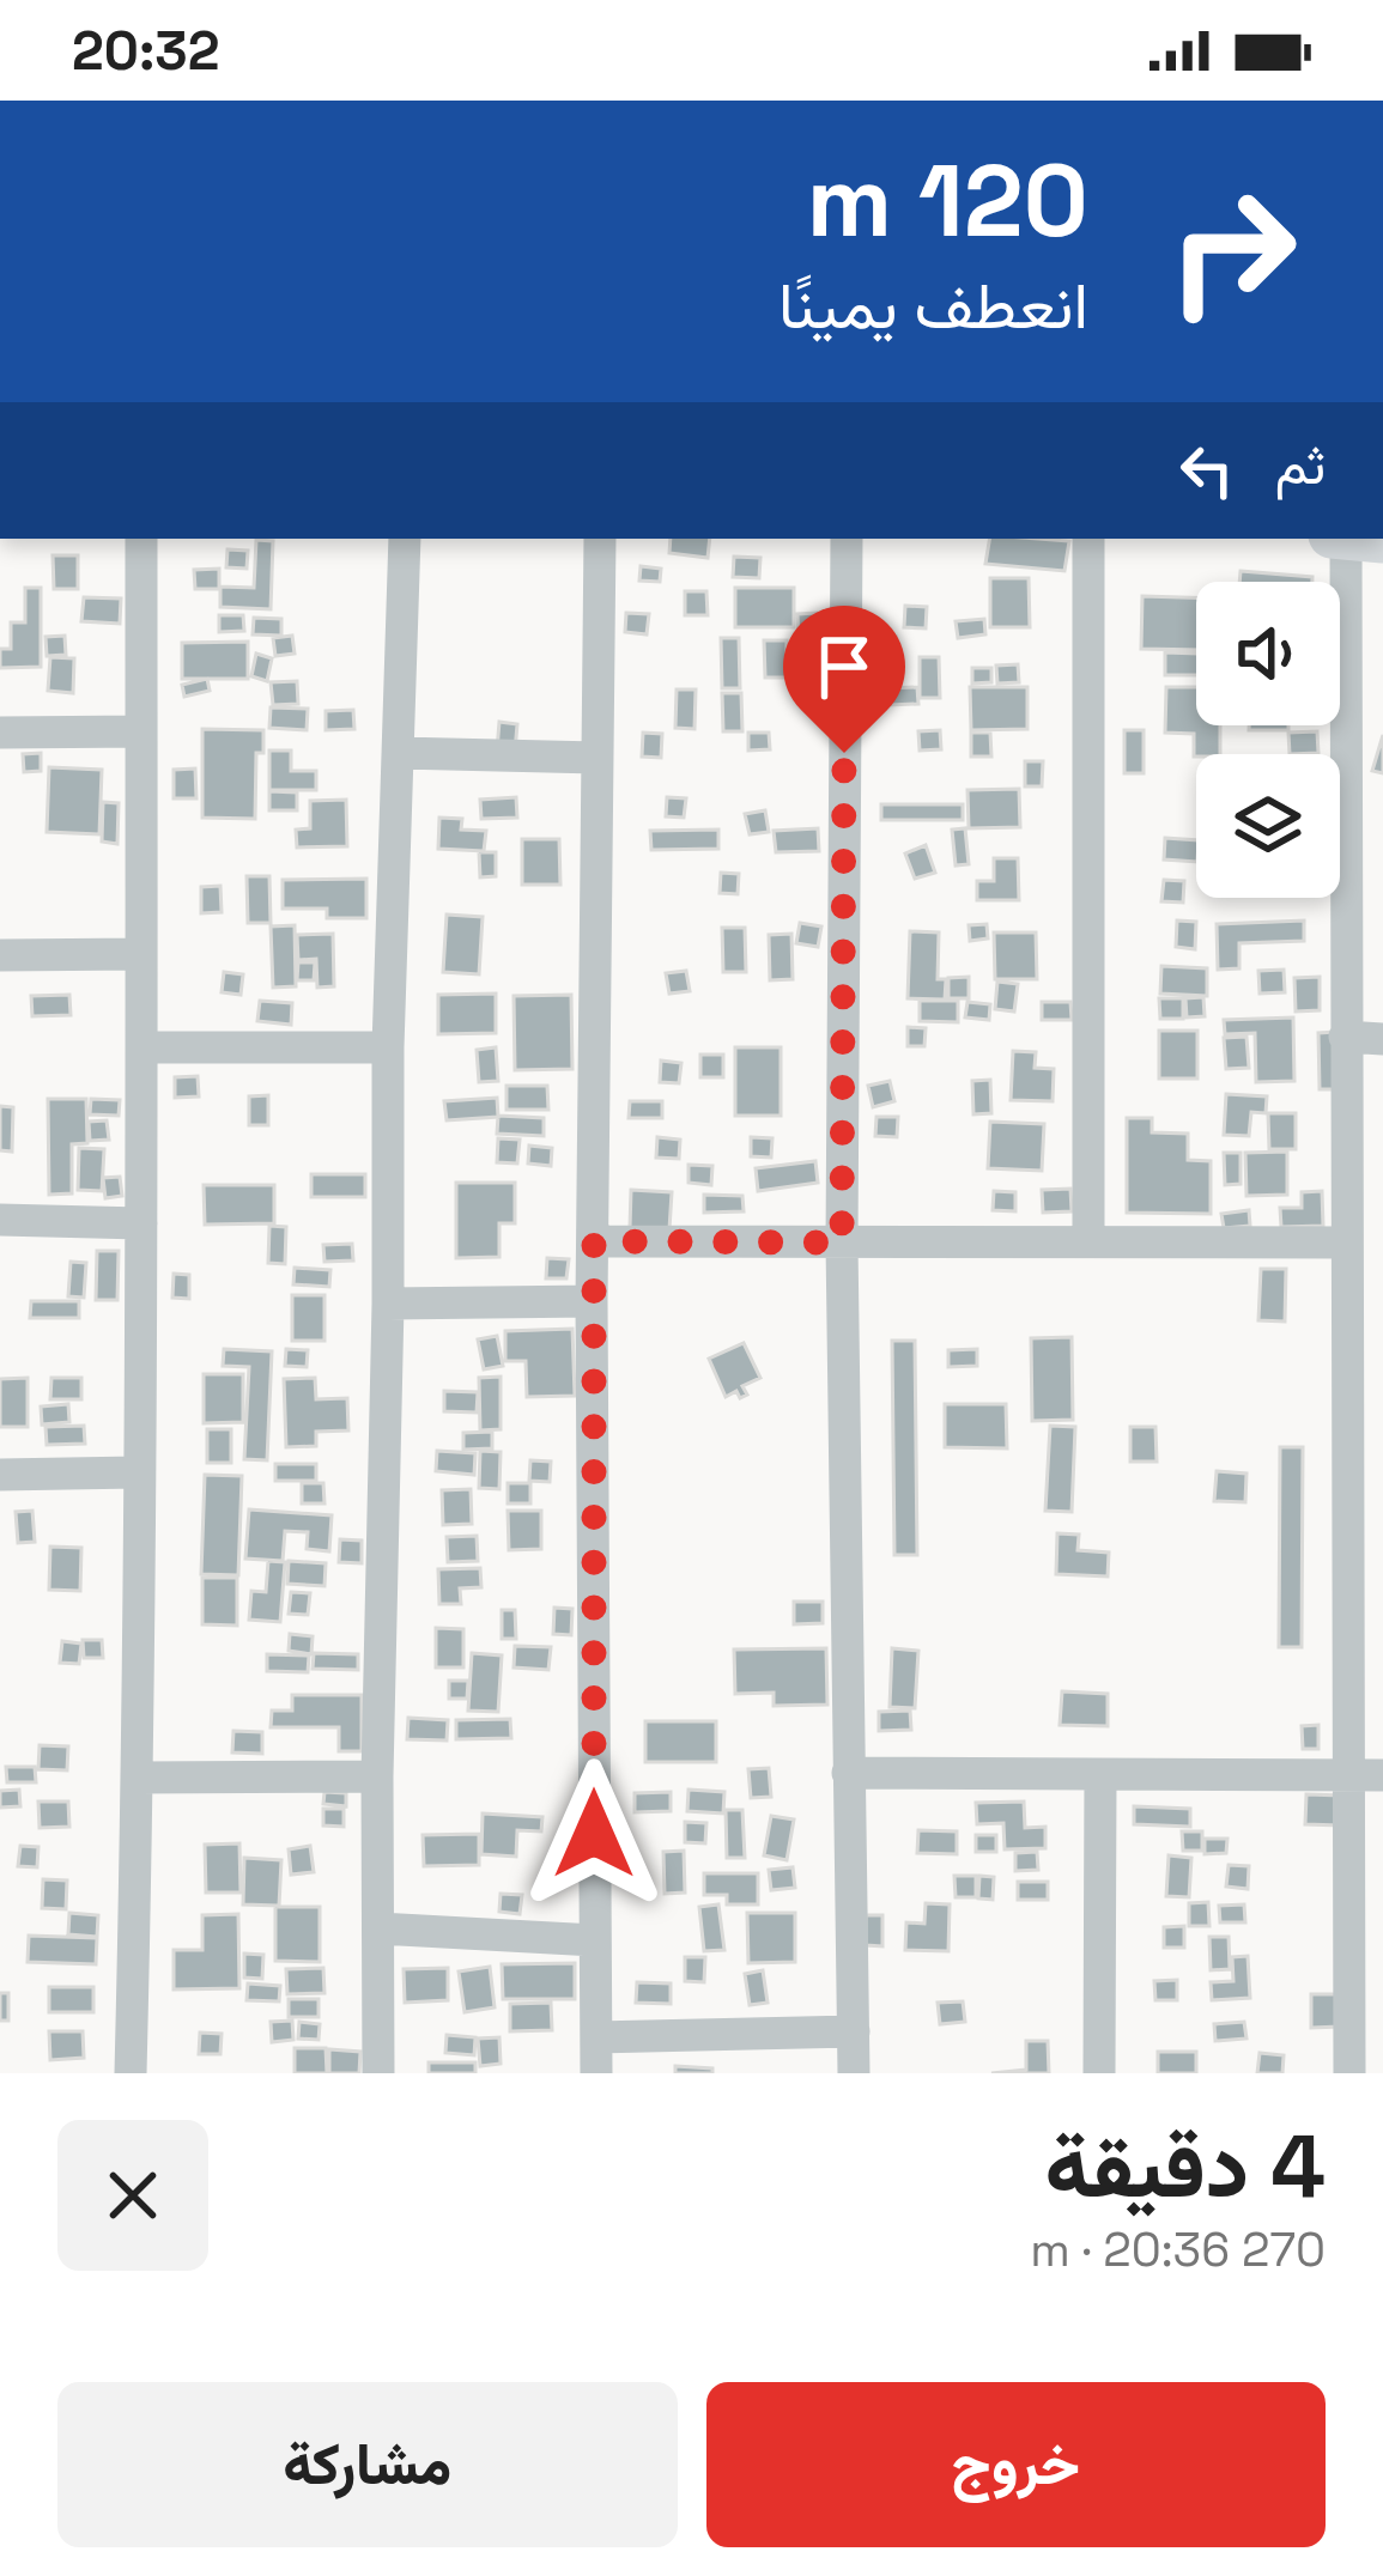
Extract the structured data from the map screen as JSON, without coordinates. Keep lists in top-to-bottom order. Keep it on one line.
{"page":{"status":"20:32","turn":["120 m","انعطف يمينًا"],"then":"ثم","heading":["4 دقيقة","270 m · 20:36"],"buttons":["خروج","مشاركة"]}}
